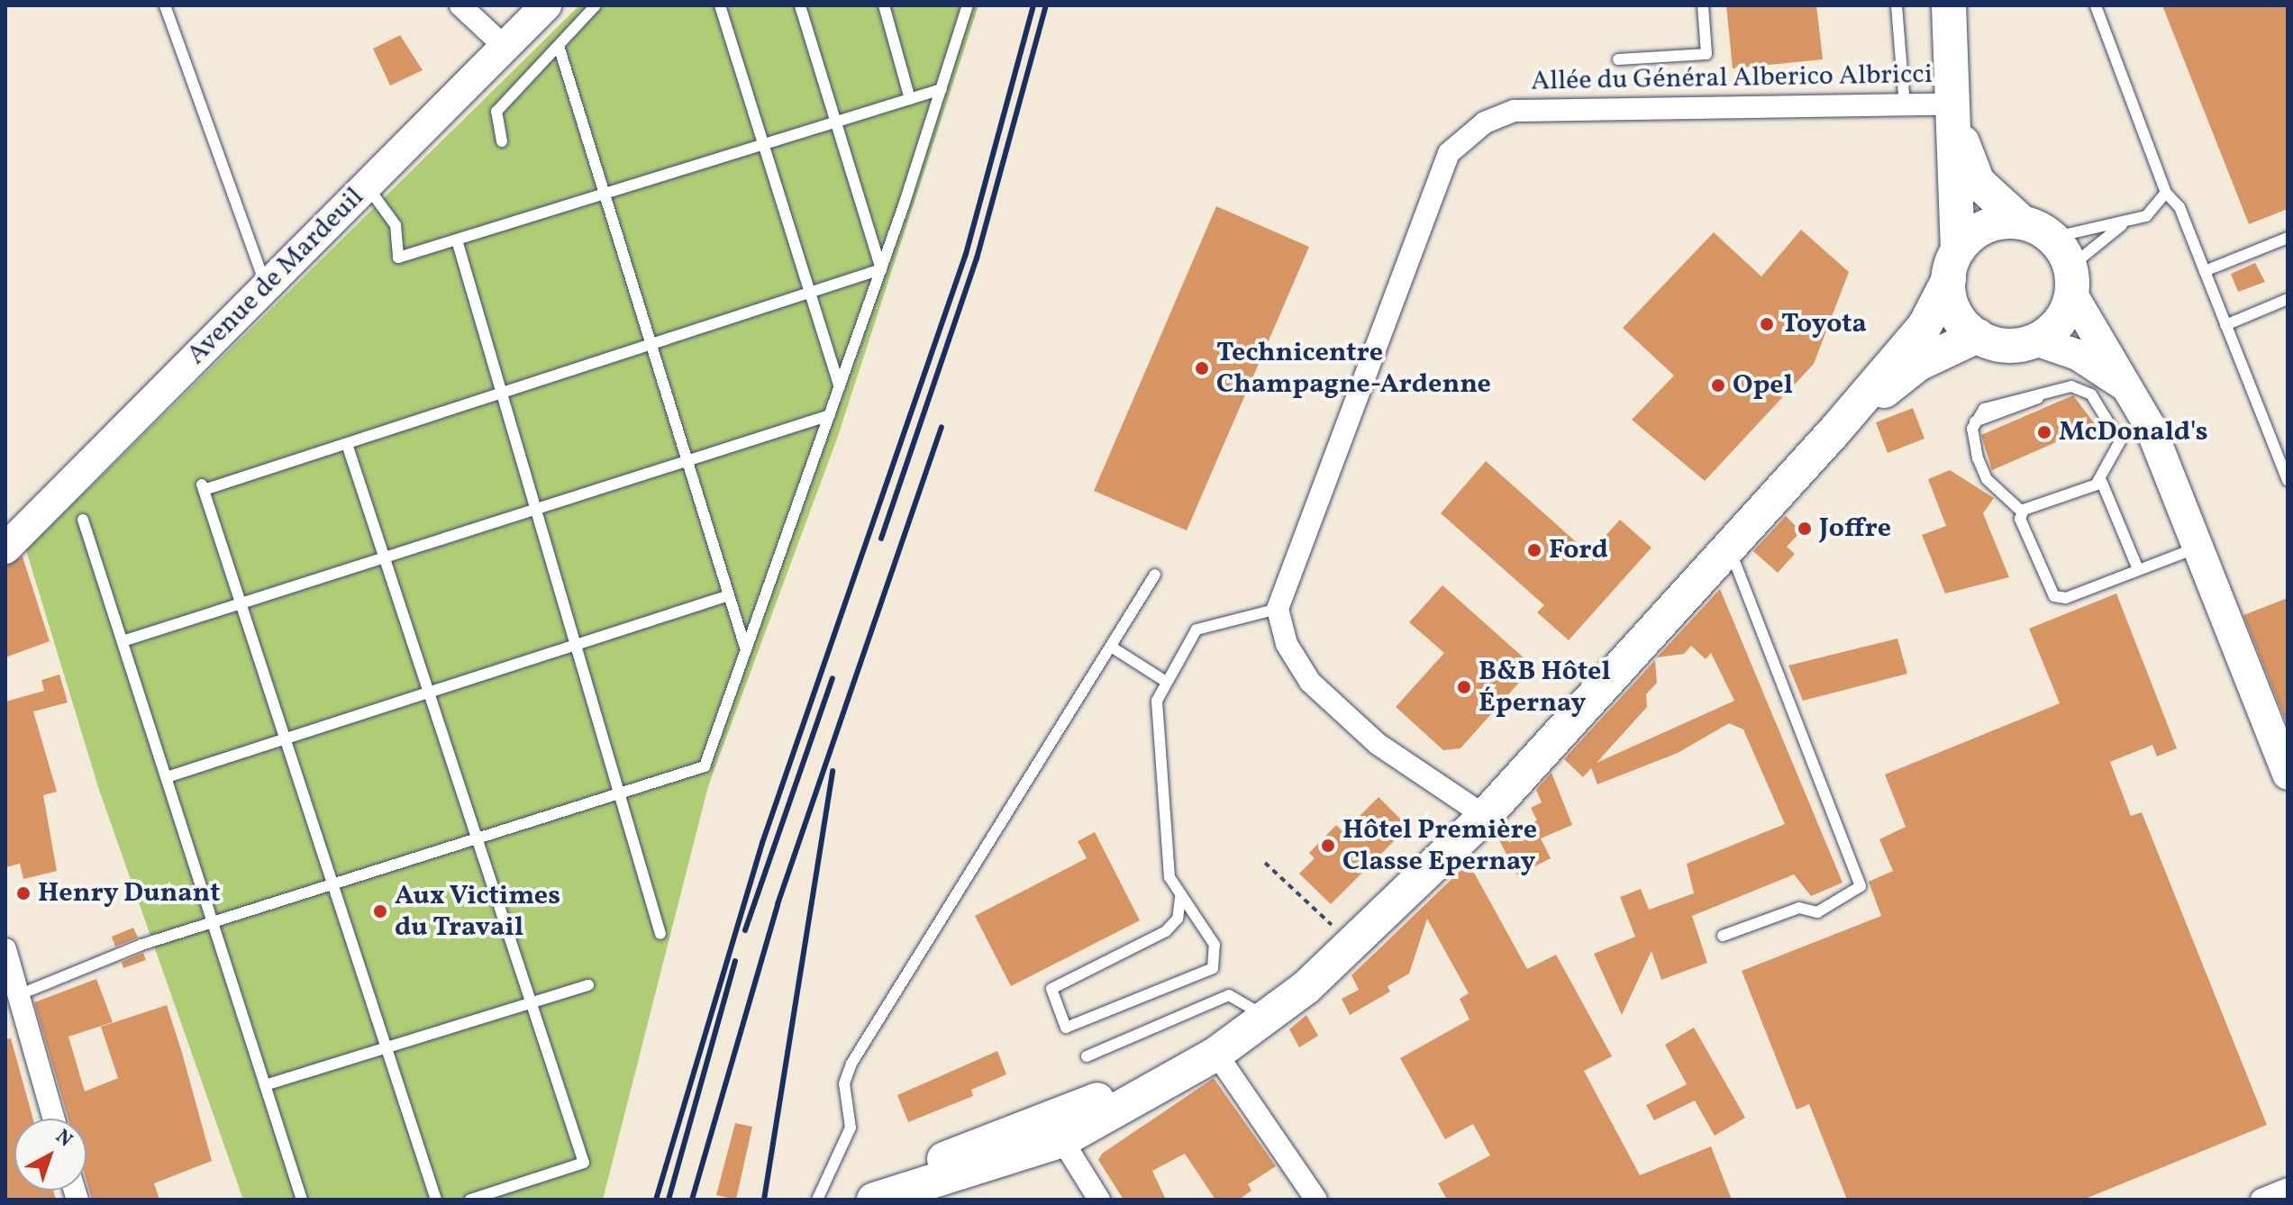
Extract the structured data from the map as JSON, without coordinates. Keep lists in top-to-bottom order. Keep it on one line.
{"streets":{"street":["Allée du Général Alberico Albricci","Avenue de Mardeuil"]},"places":["Toyota","Technicentre Champagne-Ardenne","Opel","McDonald's","Joffre","Ford","B&B Hôtel Épernay","Hôtel Première Classe Epernay","Henry Dunant","Aux Victimes du Travail"],"north":"top right"}
